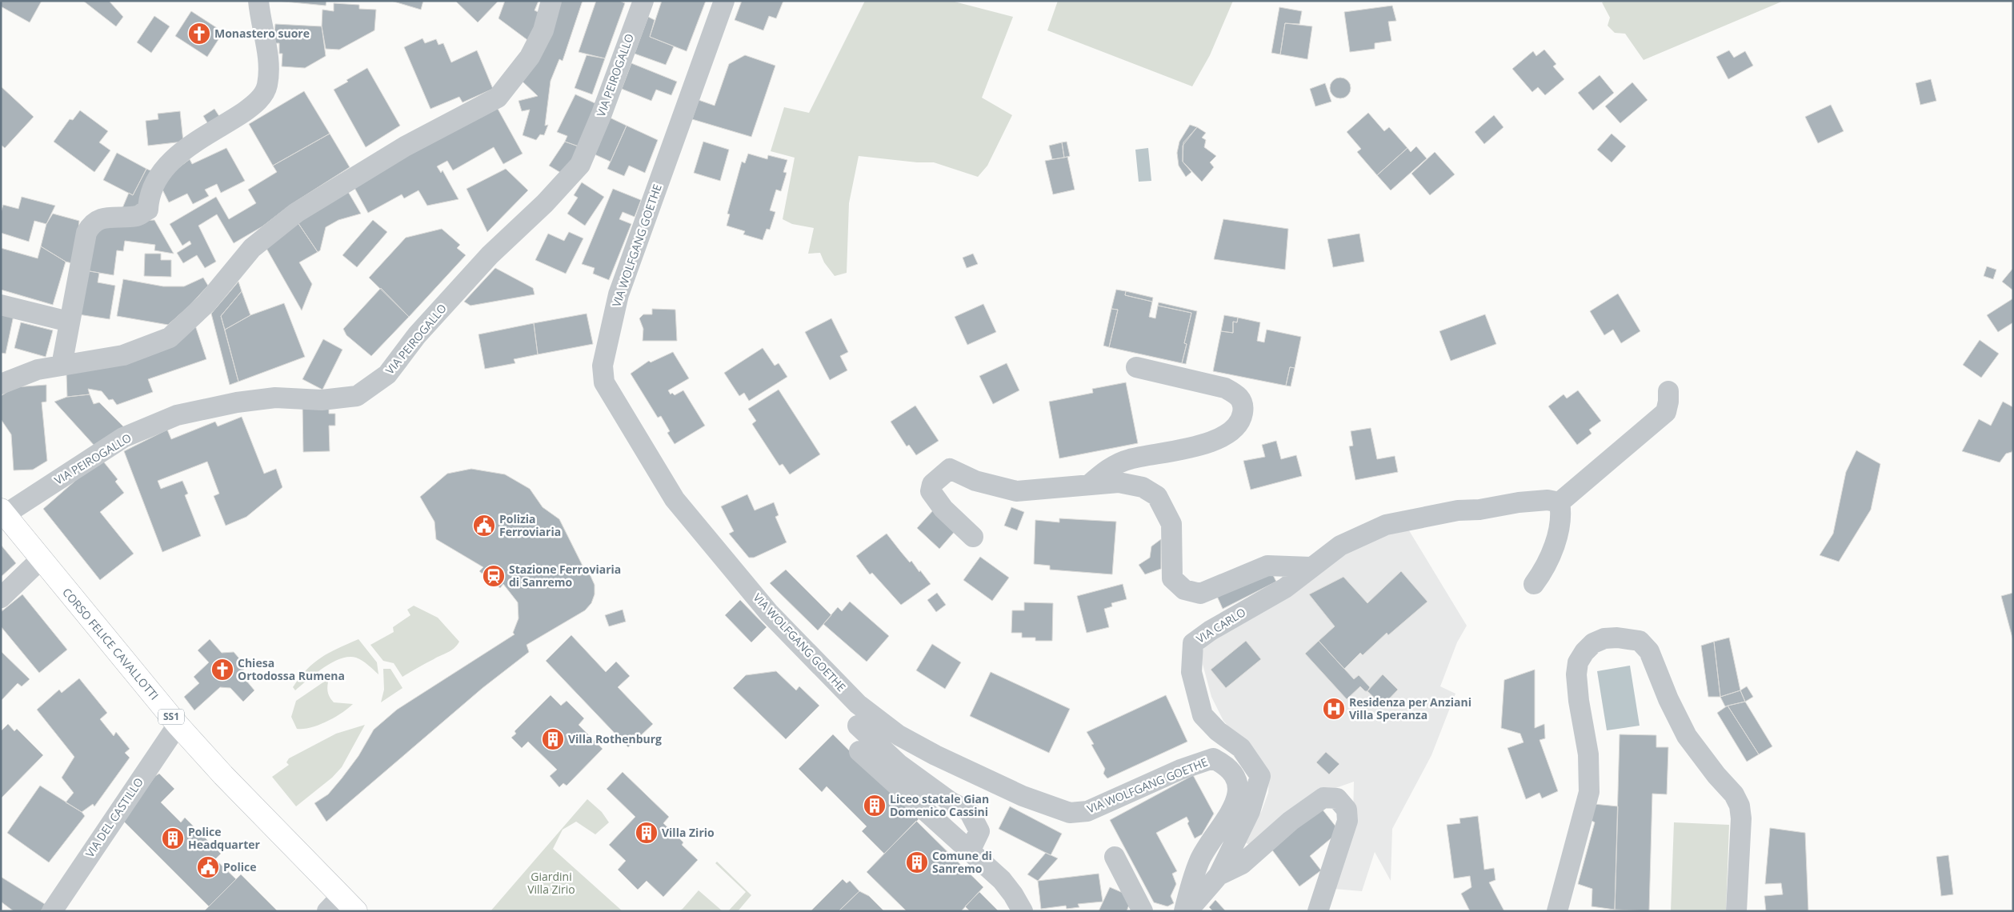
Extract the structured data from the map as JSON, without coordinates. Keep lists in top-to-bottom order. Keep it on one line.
{"streets":{"main road":["CORSO FELICE CAVALLOTTI","SS1"],"street":["VIA PEIROGALLO","VIA WOLFGANG GOETHE","VIA CARLO","VIA DEL CASTILLO"]},"crossings":[["VIA PEIROGALLO","CORSO FELICE CAVALLOTTI"],["VIA WOLFGANG GOETHE","VIA CARLO"],["CORSO FELICE CAVALLOTTI","VIA DEL CASTILLO"]],"parks":["Giardini Villa Zirio"],"places":{"church":["Monastero suore","Chiesa Ortodossa Rumena"],"public building":["Polizia Ferroviaria","Police"],"station":["Stazione Ferroviaria di Sanremo"],"hospital":["Residenza per Anziani Villa Speranza"],"building":["Villa Rothenburg","Liceo statale Gian Domenico Cassini","Villa Zirio","Police Headquarter","Comune di Sanremo"]}}
